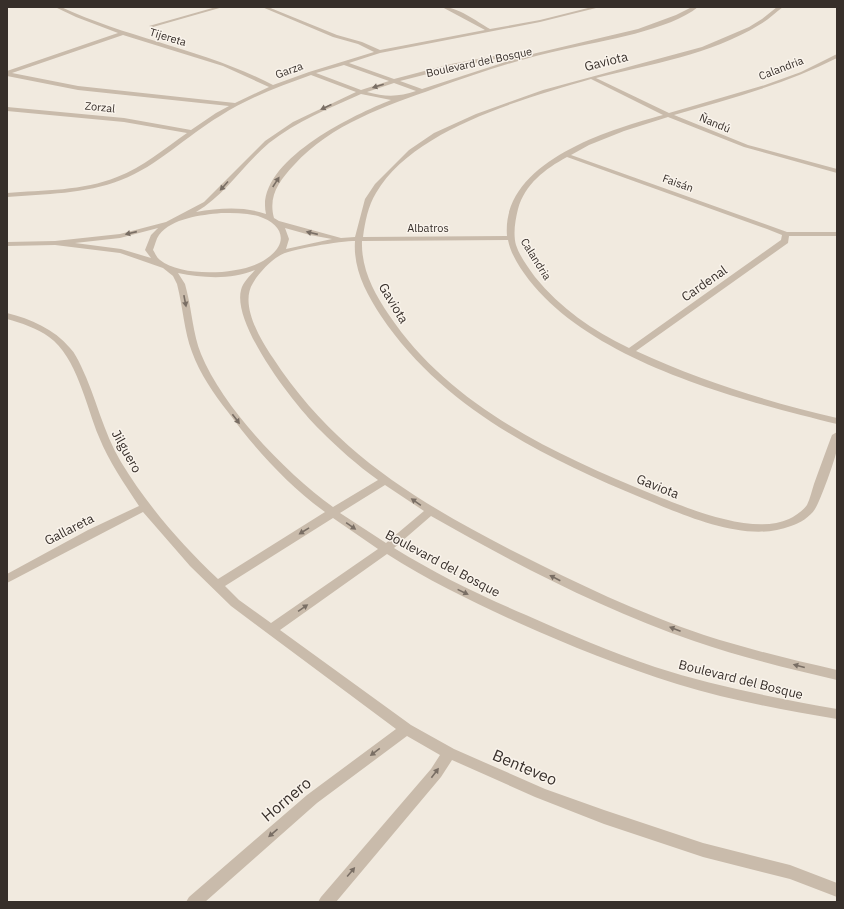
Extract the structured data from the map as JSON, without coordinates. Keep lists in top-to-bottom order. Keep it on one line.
{"streets":{"street":["Tijereta","Gaviota","Boulevard del Bosque","Calandria","Garza","Zorzal","Ñandú","Faisán","Albatros","Cardenal","Jilguero","Gallareta","Benteveo","Hornero"]},"crossings":[["Tijereta","Garza"],["Gaviota","Ñandú"],["Gaviota","Albatros"],["Calandria","Ñandú"],["Calandria","Faisán"],["Calandria","Albatros"],["Calandria","Cardenal"],["Garza","Zorzal"],["Faisán","Cardenal"],["Jilguero","Gallareta"],["Jilguero","Benteveo"],["Benteveo","Hornero"]]}
